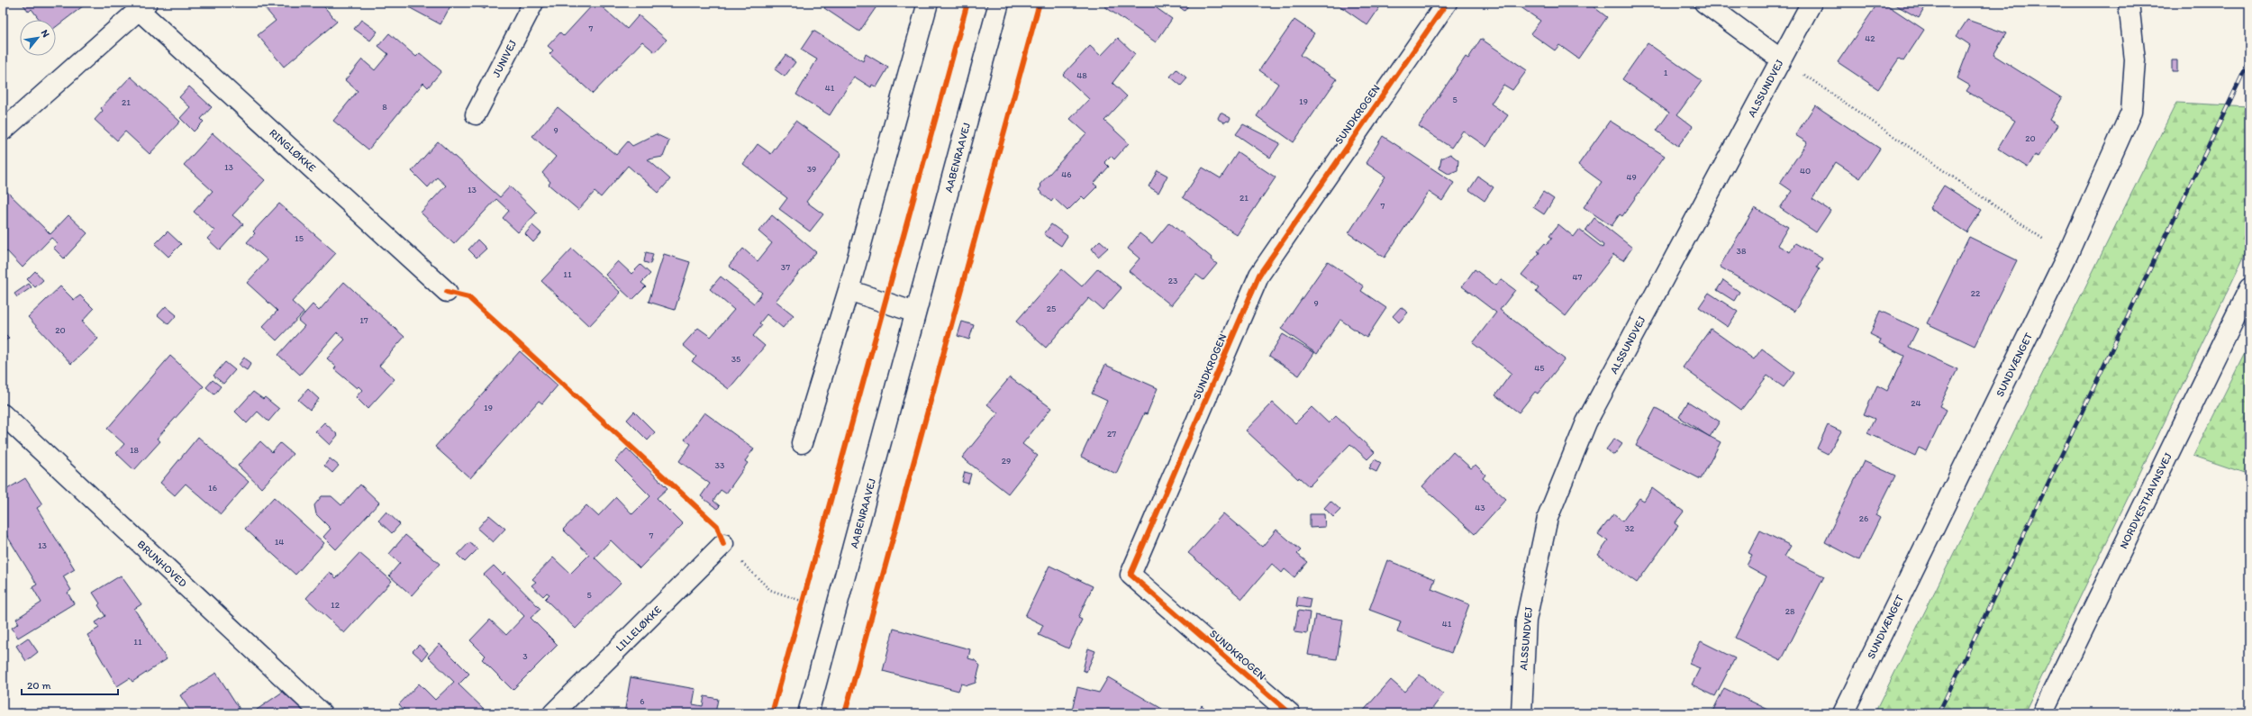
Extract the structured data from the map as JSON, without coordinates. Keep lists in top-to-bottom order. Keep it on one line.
{"streets":{"street":["JUNIVEJ","ALSSUNDVEJ","SUNDKROGEN","RINGLØKKE","AABENRAAVEJ","SUNDVÆNGET","NORDVESTHAVNSVEJ","BRUNHOVED","LILLELØKKE"]},"house_numbers":["7","42","1","48","41","5","19","21","8","9","20","13","39","40","46","49","13","21","7","15","38","37","11","47","23","22","9","25","17","20","35","45","24","19","27","18","29","33","16","43","26","32","7","14","13","5","12","28","41","11","3","6"],"scale_bar":"20 m","north":"top right"}
